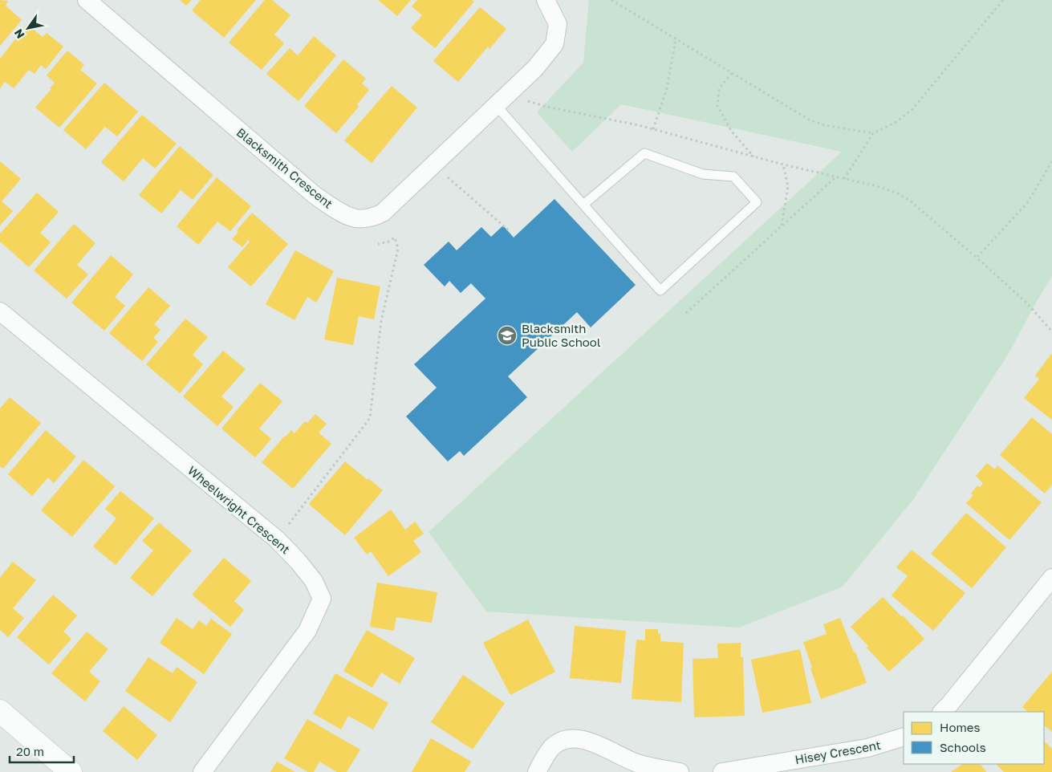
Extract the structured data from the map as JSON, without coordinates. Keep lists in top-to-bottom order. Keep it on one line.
{"streets":{"street":["Blacksmith Crescent","Wheelwright Crescent","Hisey Crescent"]},"places":{"school or university":["Blacksmith Public School"]},"legend":["Homes","Schools"],"scale_bar":"20 m","north":"bottom left"}
